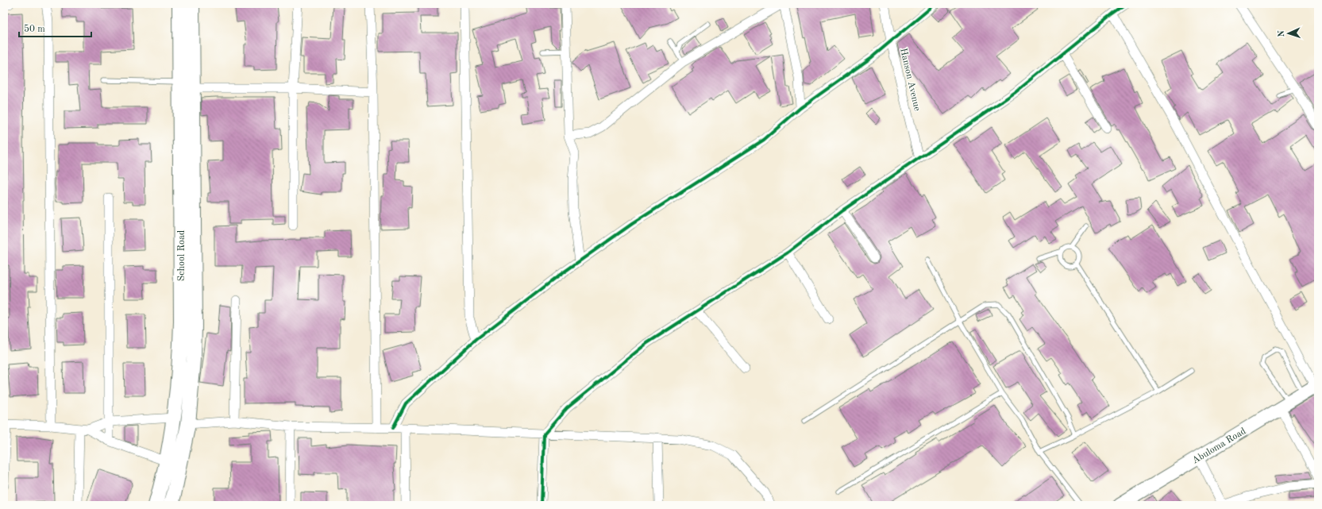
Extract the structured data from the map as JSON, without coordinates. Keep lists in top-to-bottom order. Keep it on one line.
{"streets":{"main road":["School Road"],"street":["Hanson Avenue","Abuloma Road"]},"scale_bar":"50 m","north":"left"}
